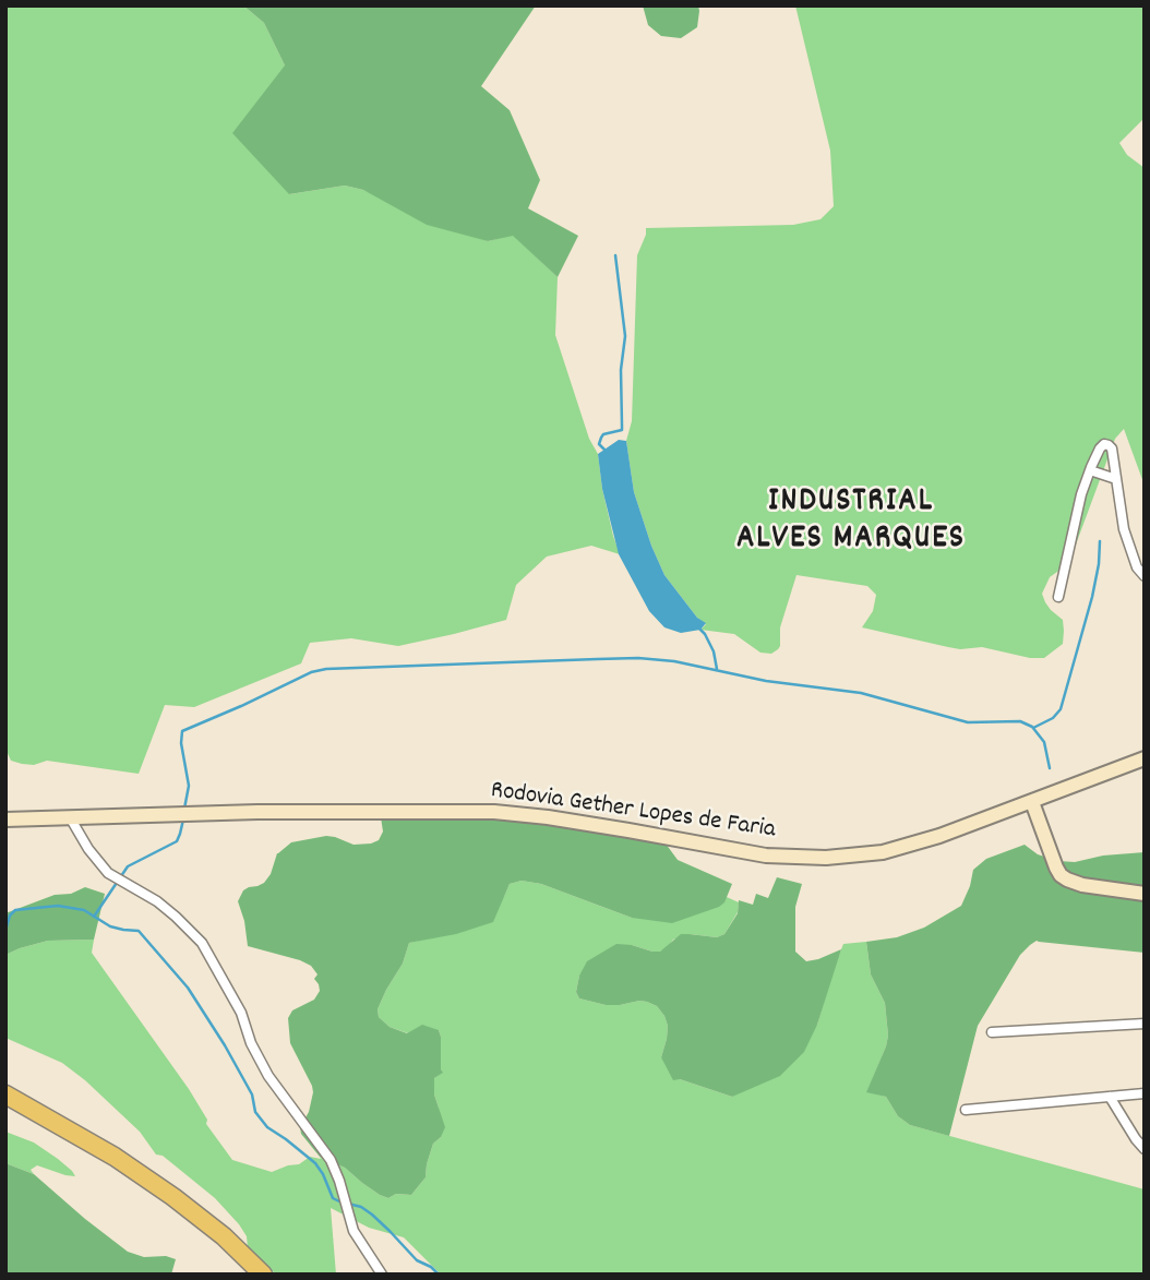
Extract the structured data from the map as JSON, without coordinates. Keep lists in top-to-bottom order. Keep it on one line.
{"streets":{"street":["Rodovia Gether Lopes de Faria"]},"districts":["INDUSTRIAL ALVES MARQUES"]}
